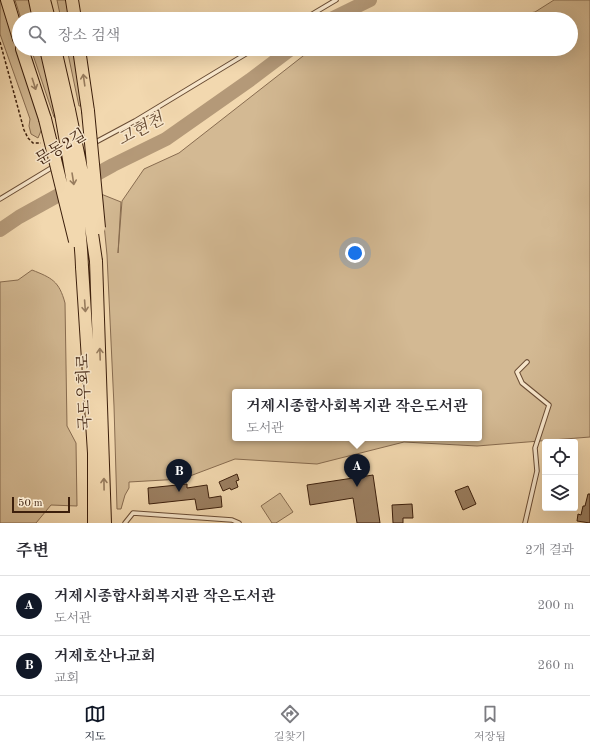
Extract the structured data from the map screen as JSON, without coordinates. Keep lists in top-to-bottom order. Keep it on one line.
{"streets":{"highway":["국도우회로"],"lane":["문동2길"]},"water":["고현천"],"scale_bar":"50 m","page":{"search":"장소 검색","popup":["거제시종합사회복지관 작은도서관","도서관"],"pins":["A","B"],"scale":"50 m","heading":["주변","2개 결과"],"list":[{"mark":"A","name":"거제시종합사회복지관 작은도서관","note":"도서관","value":"200 m"},{"mark":"B","name":"거제호산나교회","note":"교회","value":"260 m"}],"nav":["지도","길찾기","저장됨"]}}
